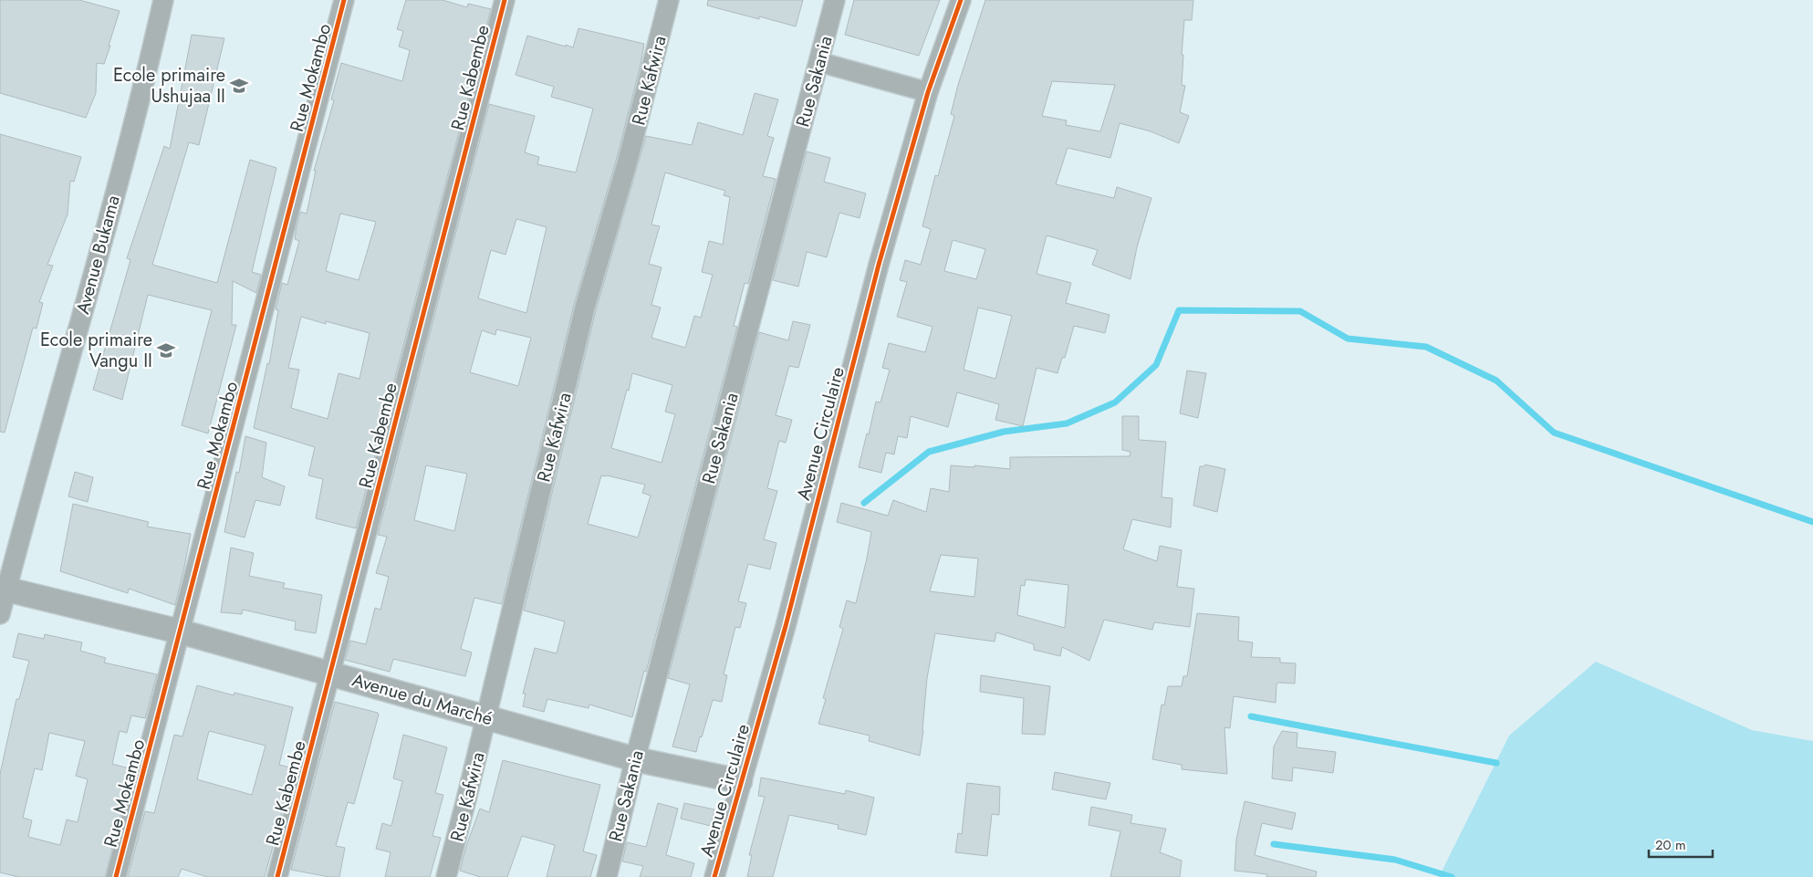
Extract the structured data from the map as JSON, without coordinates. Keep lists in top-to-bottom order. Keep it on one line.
{"streets":{"street":["Rue Mokambo","Rue Kabembe","Rue Kafwira","Rue Sakania","Avenue Bukama","Avenue Circulaire","Avenue du Marché"]},"crossings":[["Rue Mokambo","Avenue du Marché"],["Rue Kabembe","Avenue du Marché"],["Rue Kafwira","Avenue du Marché"],["Rue Sakania","Avenue du Marché"],["Avenue Bukama","Avenue du Marché"],["Avenue Circulaire","Avenue du Marché"]],"places":{"school or university":["Ecole primaire Ushujaa II","Ecole primaire Vangu II"]},"scale_bar":"20 m"}
